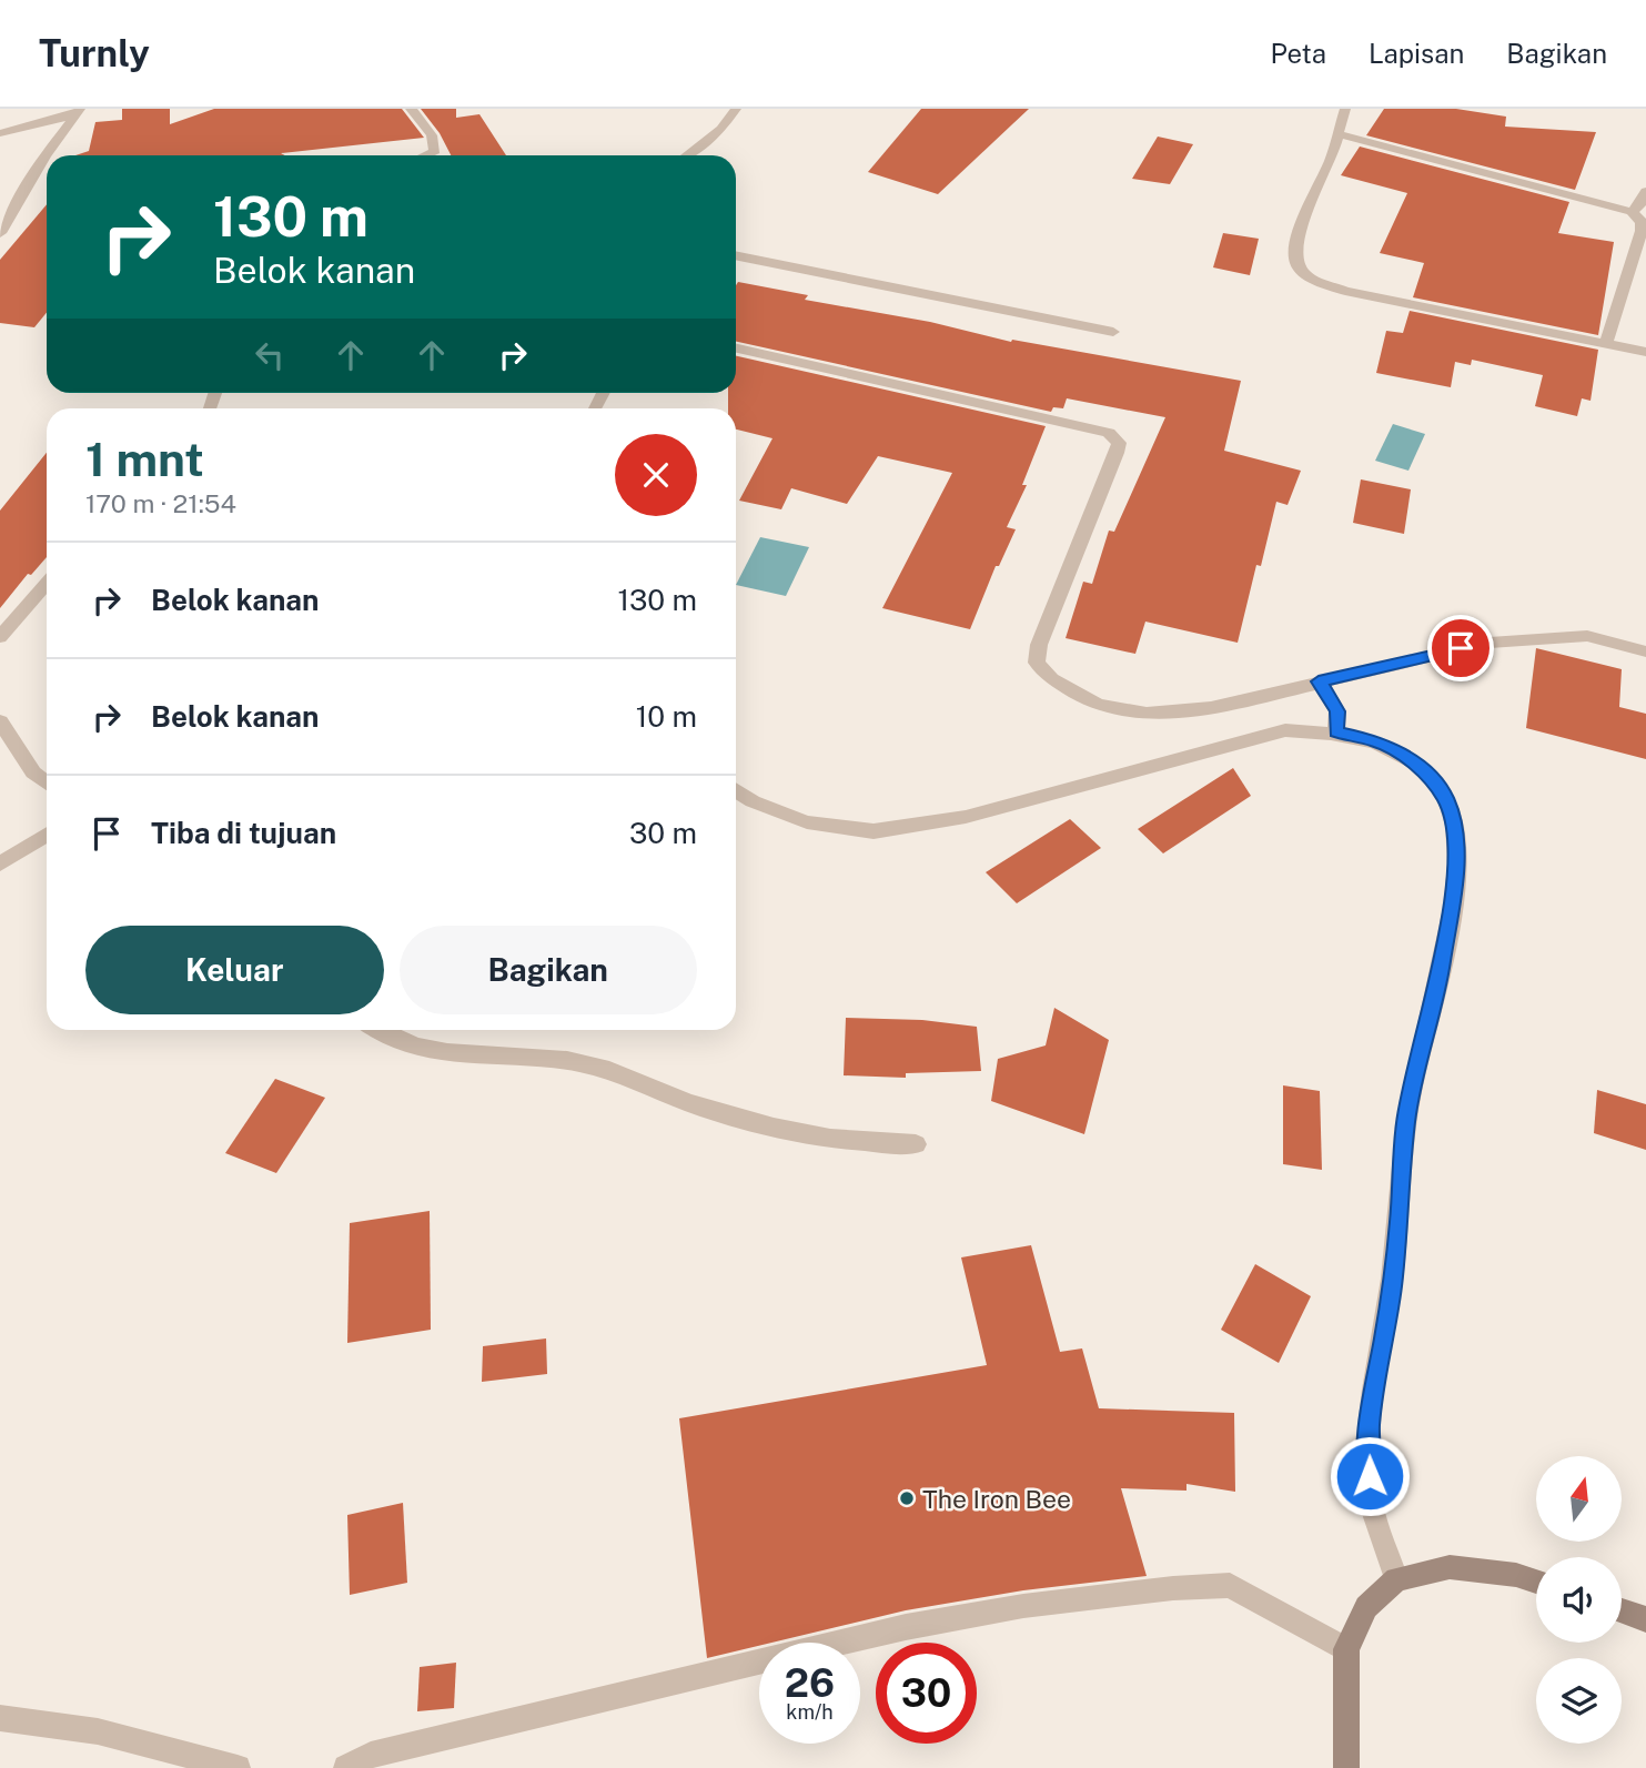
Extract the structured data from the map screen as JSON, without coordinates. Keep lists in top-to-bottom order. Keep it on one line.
{"places":["The Iron Bee"],"north":"top","page":{"header":"Turnly","nav":["Peta","Lapisan","Bagikan"],"turn":["130 m","Belok kanan"],"heading":["1 mnt","170 m · 21:54"],"list":[{"name":"Belok kanan","value":"130 m"},{"name":"Belok kanan","value":"10 m"},{"name":"Tiba di tujuan","value":"30 m"}],"buttons":["Keluar","Bagikan"],"speed":"26 km/h","limit":"30"}}
